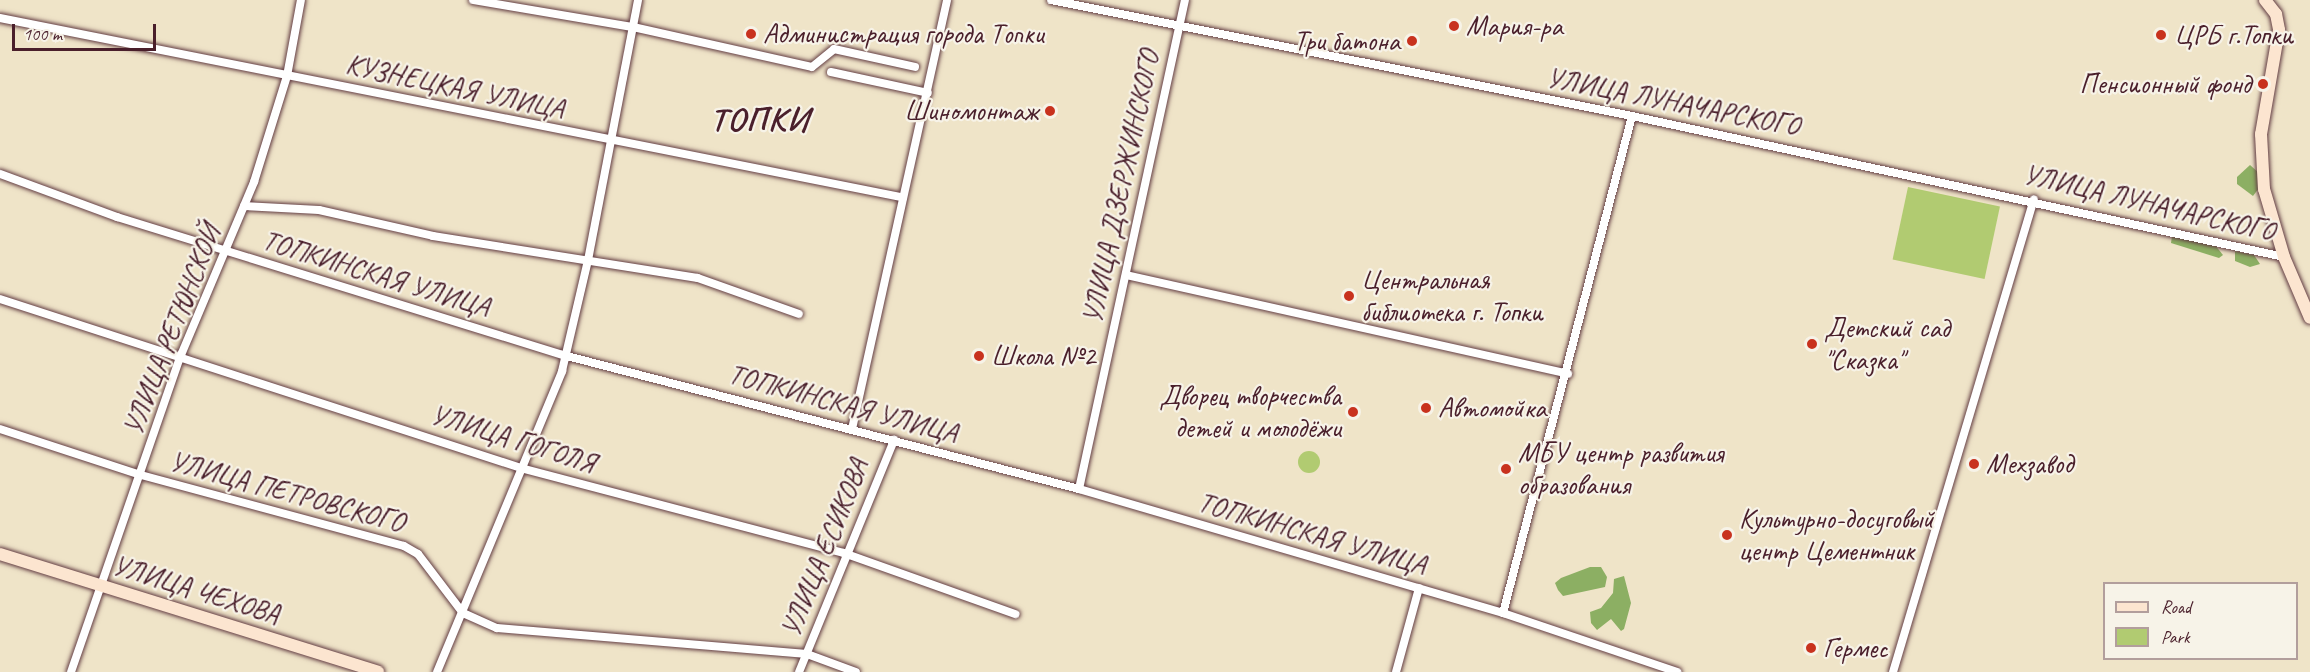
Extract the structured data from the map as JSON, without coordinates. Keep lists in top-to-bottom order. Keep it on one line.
{"streets":{"street":["КУЗНЕЦКАЯ УЛИЦА","УЛИЦА ЛУНАЧАРСКОГО","УЛИЦА ДЗЕРЖИНСКОГО","ТОПКИНСКАЯ УЛИЦА","УЛИЦА РЕТЮНСКОЙ","УЛИЦА ГОГОЛЯ","УЛИЦА ПЕТРОВСКОГО","УЛИЦА ЕСИКОВА","УЛИЦА ЧЕХОВА"]},"crossings":[["КУЗНЕЦКАЯ УЛИЦА","УЛИЦА РЕТЮНСКОЙ"],["УЛИЦА ЛУНАЧАРСКОГО","УЛИЦА ДЗЕРЖИНСКОГО"],["УЛИЦА ДЗЕРЖИНСКОГО","ТОПКИНСКАЯ УЛИЦА"],["ТОПКИНСКАЯ УЛИЦА","УЛИЦА РЕТЮНСКОЙ"],["ТОПКИНСКАЯ УЛИЦА","УЛИЦА ЕСИКОВА"],["УЛИЦА РЕТЮНСКОЙ","УЛИЦА ГОГОЛЯ"],["УЛИЦА РЕТЮНСКОЙ","УЛИЦА ПЕТРОВСКОГО"],["УЛИЦА РЕТЮНСКОЙ","УЛИЦА ЧЕХОВА"],["УЛИЦА ГОГОЛЯ","УЛИЦА ЕСИКОВА"],["УЛИЦА ПЕТРОВСКОГО","УЛИЦА ЕСИКОВА"]],"districts":["ТОПКИ"],"places":["Мария-ра","Администрация города Топки","ЦРБ г.Топки","Три батона","Пенсионный фонд","Шиномонтаж","Центральная библиотека г. Топки","Детский сад \"Сказка\"","Школа №2","Автомойка","Дворец творчества детей и молодёжи","Мехзавод","МБУ центр развития образования","Культурно-досуговый центр Цементник","Гермес"],"legend":["Road","Park"],"scale_bar":"100 m"}
